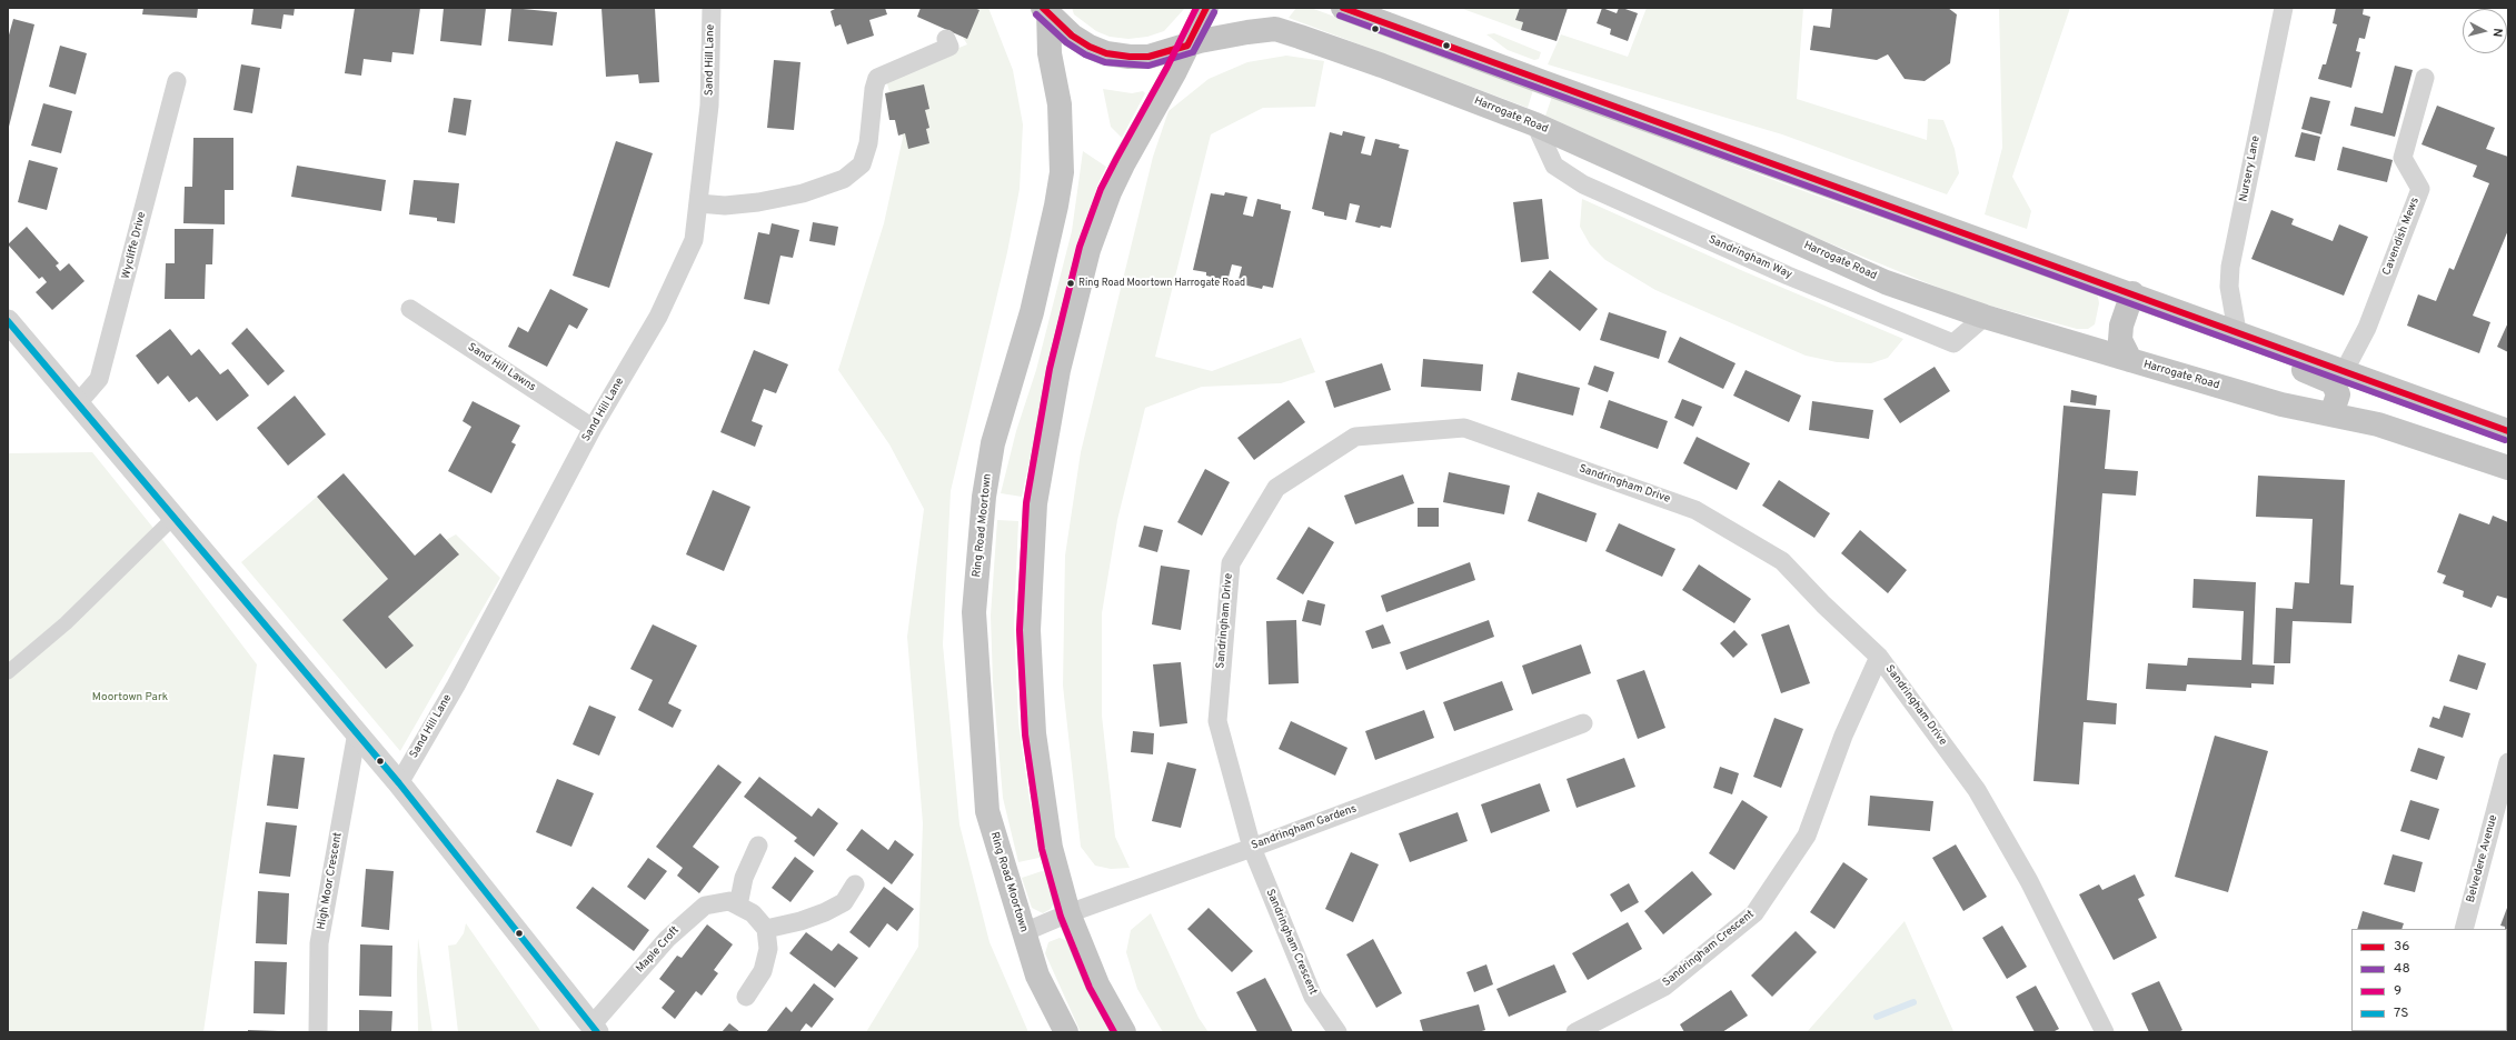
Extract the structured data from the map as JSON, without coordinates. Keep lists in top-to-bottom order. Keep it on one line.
{"streets":{"highway":["Harrogate Road","Ring Road Moortown"],"street":["Sand Hill Lane","Nursery Lane","Cavendish Mews","Wycliffe Drive","Sandringham Way","Sand Hill Lawns","Sandringham Drive","Sandringham Gardens","Belvedere Avenue","High Moor Crescent","Sandringham Crescent","Maple Croft"]},"crossings":[["Sand Hill Lane","Sand Hill Lawns"],["Harrogate Road","Sandringham Way"],["Harrogate Road","Ring Road Moortown"],["Sandringham Drive","Sandringham Gardens"],["Sandringham Drive","Sandringham Crescent"],["Ring Road Moortown","Sandringham Gardens"],["Sandringham Gardens","Sandringham Crescent"]],"parks":["Moortown Park"],"places":["Ring Road Moortown Harrogate Road"],"lines":["transit line 36","transit line 9","transit line 48","transit line 7S"],"legend":["36","48","9","7S"],"north":"right"}
